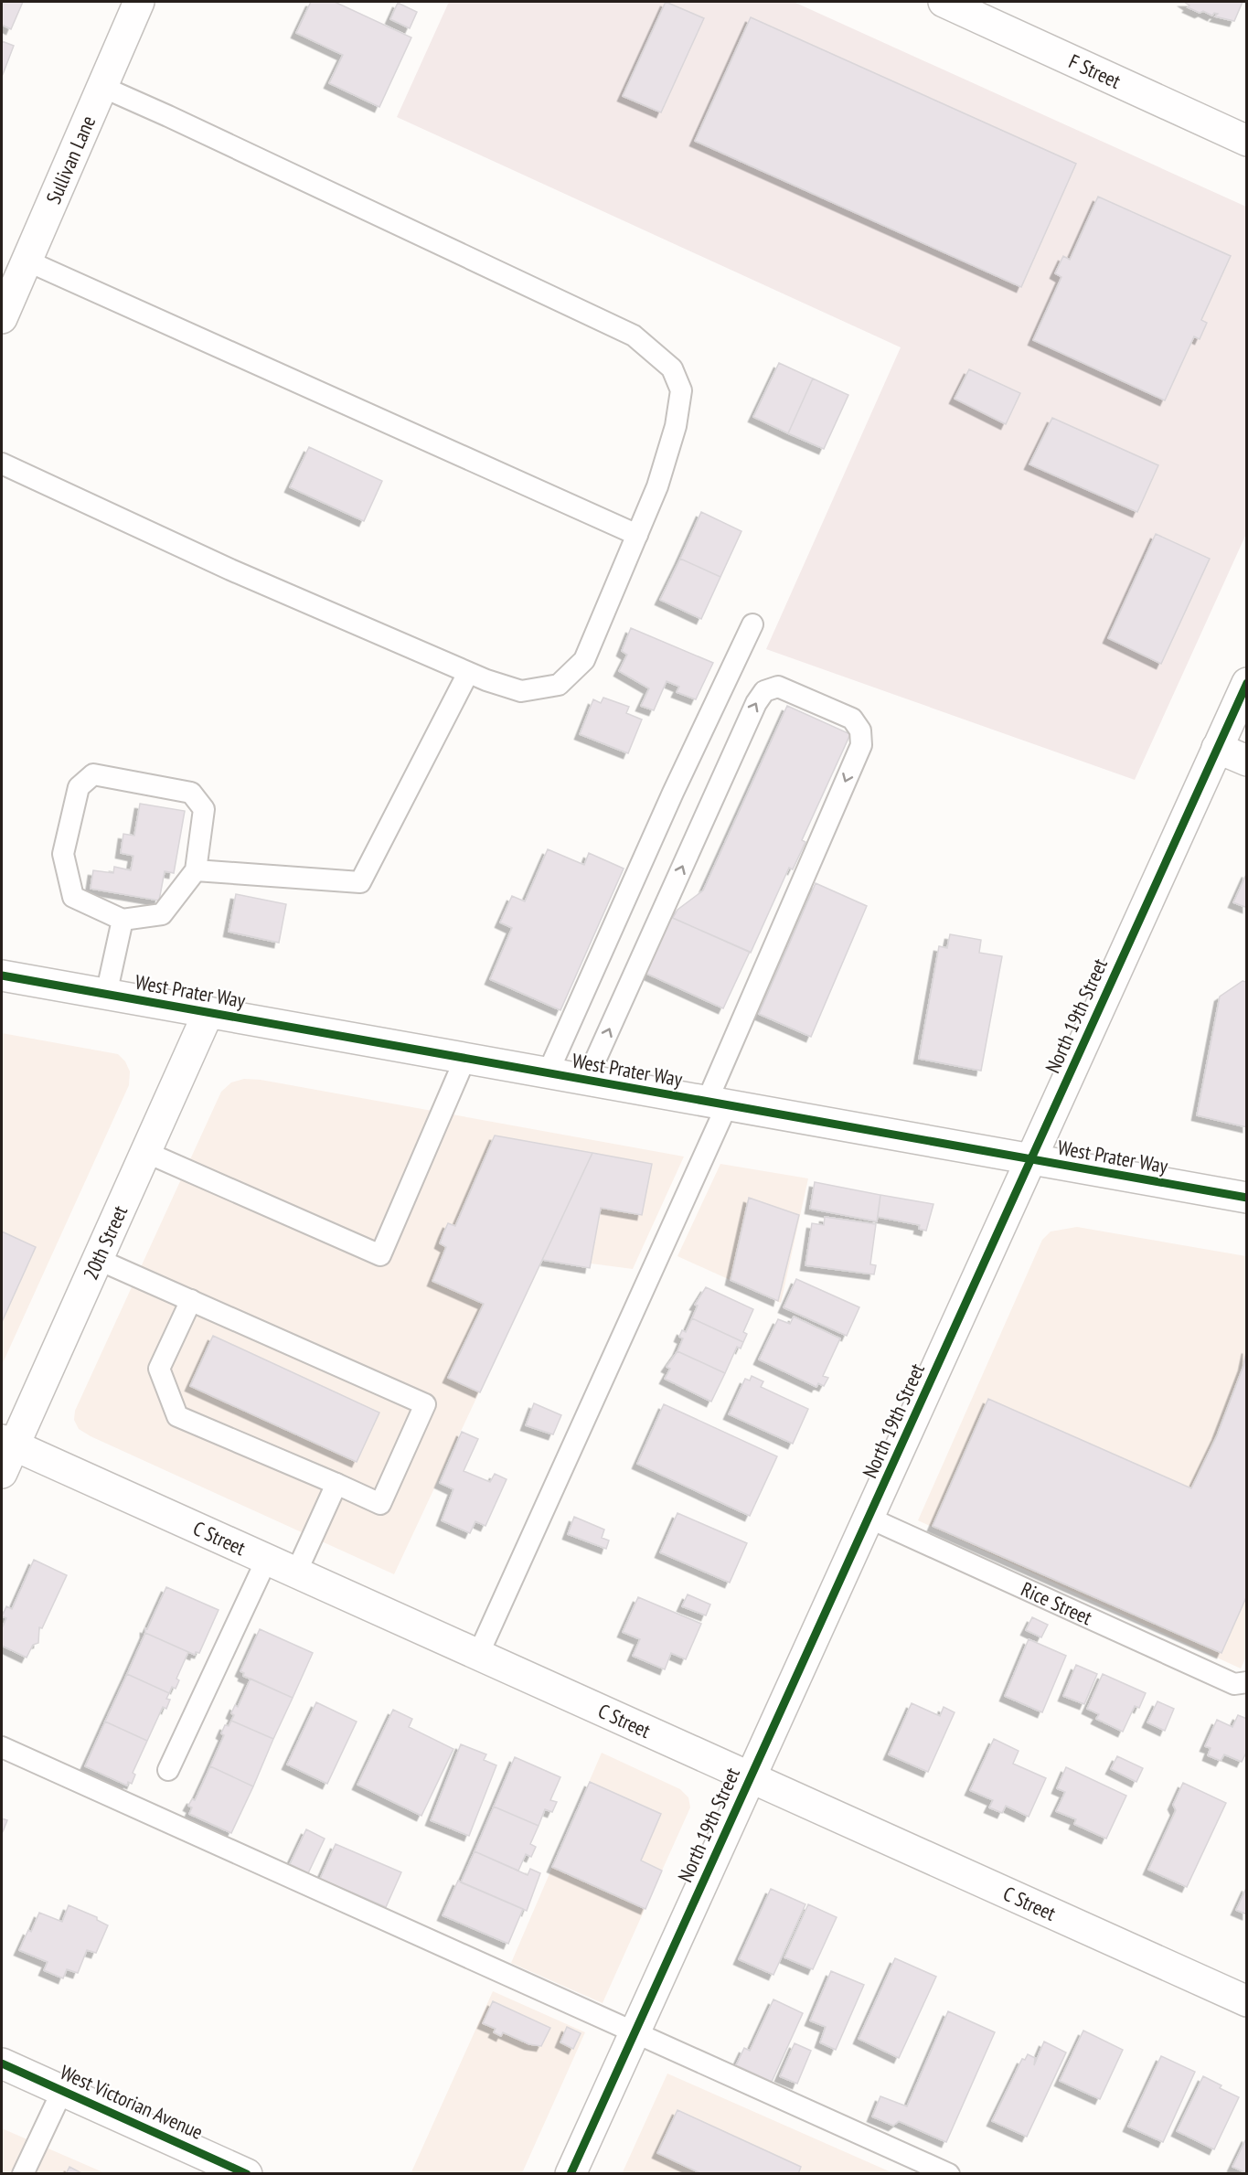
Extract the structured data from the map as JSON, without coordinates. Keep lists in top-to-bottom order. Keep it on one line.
{"streets":{"street":["F Street","Sullivan Lane","West Prater Way","North 19th Street","20th Street","C Street","West Victorian Avenue"],"lane":["Rice Street"]},"crossings":[["West Prater Way","North 19th Street"],["West Prater Way","20th Street"],["North 19th Street","C Street"],["North 19th Street","Rice Street"],["20th Street","C Street"]]}
